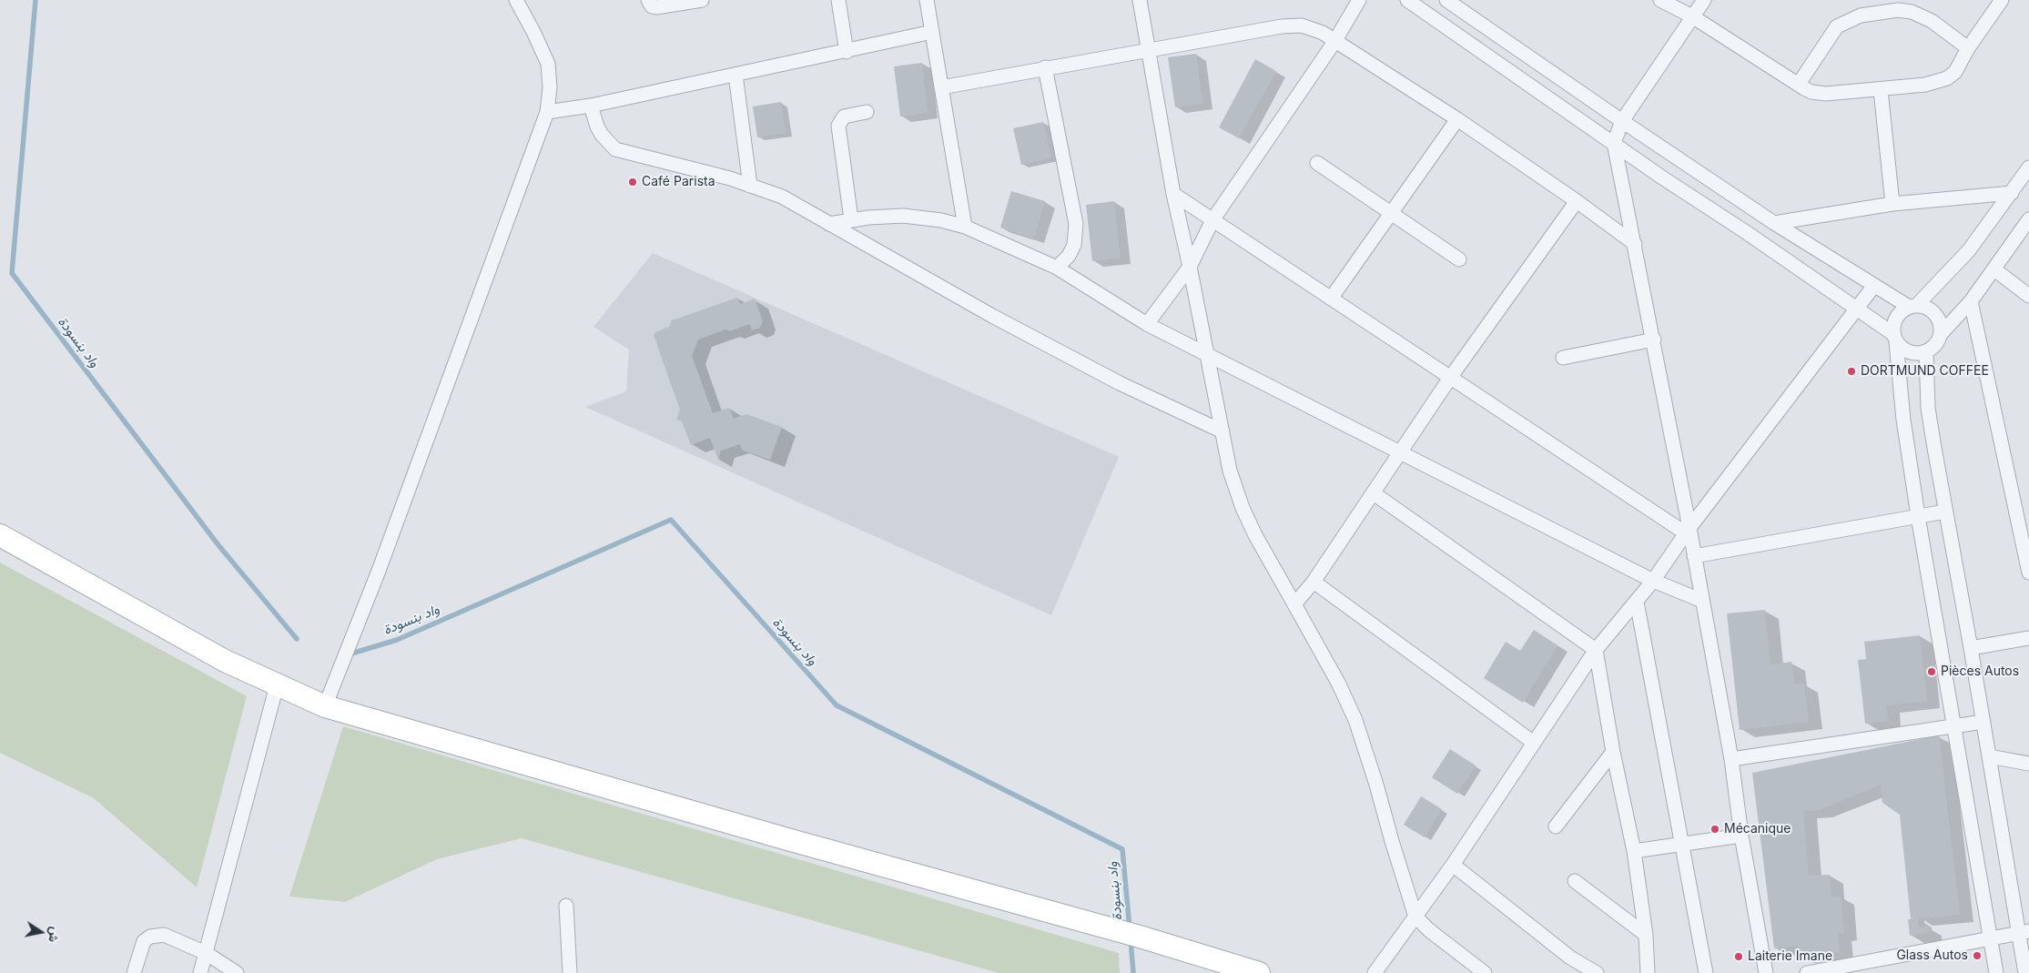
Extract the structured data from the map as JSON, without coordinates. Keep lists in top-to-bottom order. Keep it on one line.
{"water":["واد بنسودة"],"places":["Café Parista","DORTMUND COFFEE","Pièces Autos","Mécanique","Glass Autos","Laiterie Imane"],"north":"right"}
